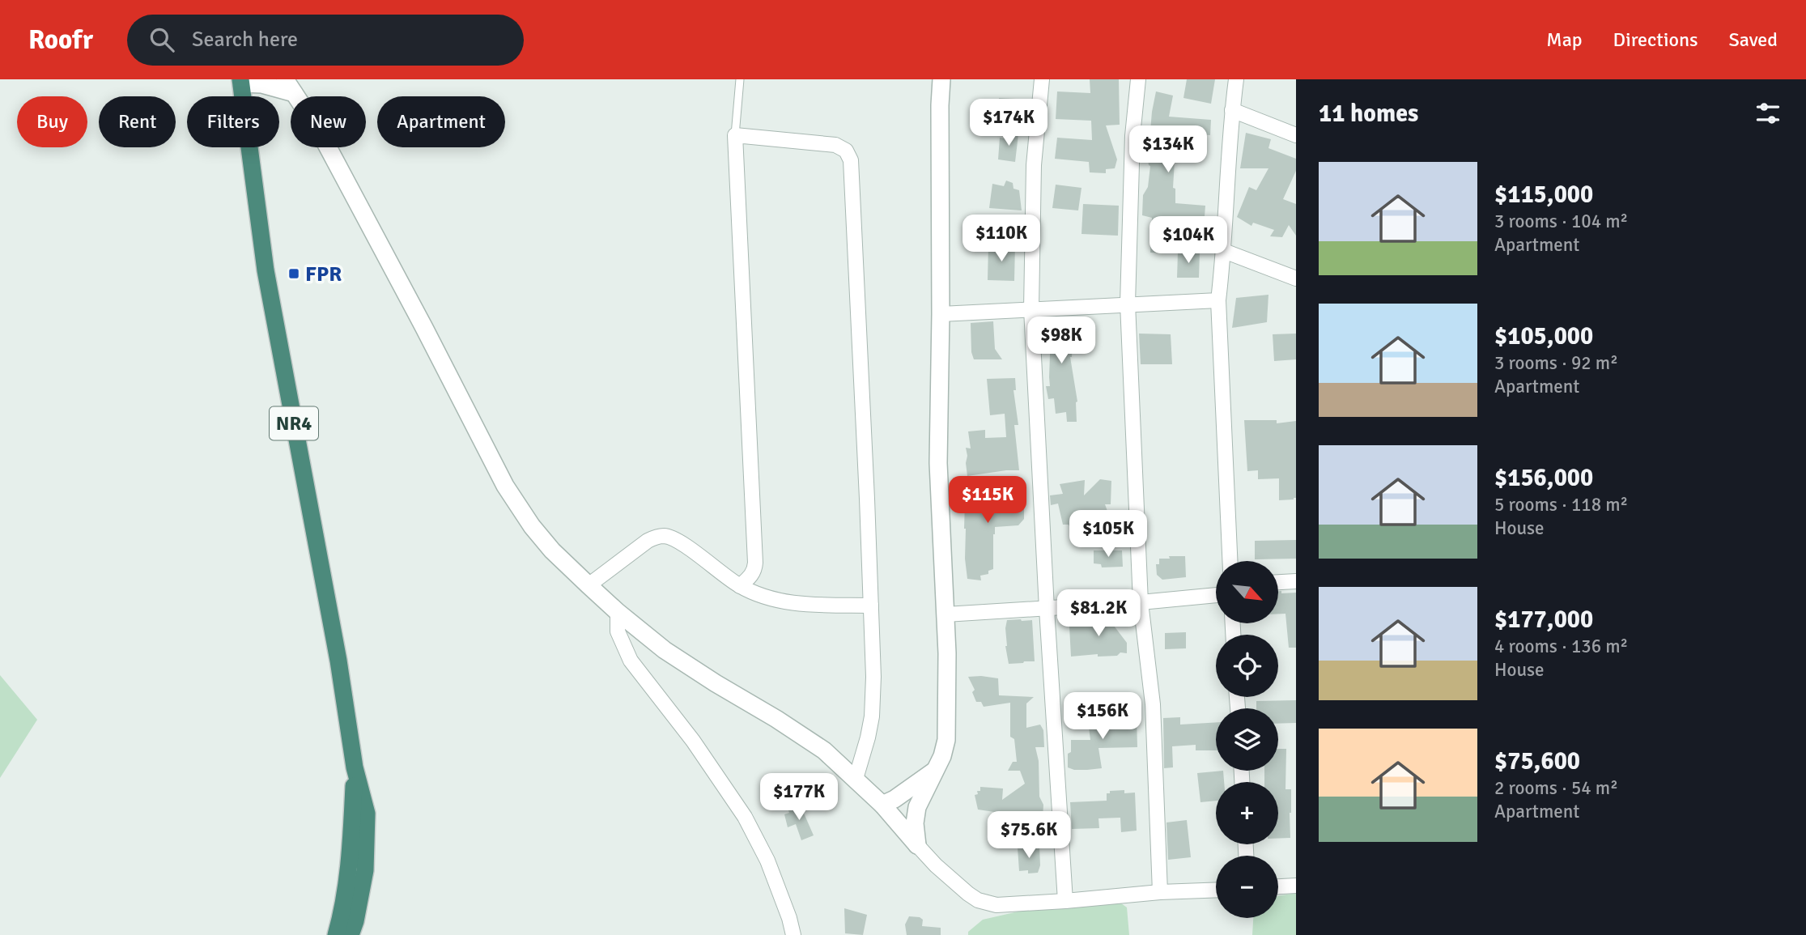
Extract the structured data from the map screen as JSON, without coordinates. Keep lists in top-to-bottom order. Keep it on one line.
{"streets":{"highway":["NR4"]},"places":{"transit":["FPR"]},"north":"bottom right","page":{"header":"Roofr","search":"Search here","nav":["Map","Directions","Saved"],"heading":"11 homes","chip":["Buy","Rent","Filters","New","Apartment"],"price":["$174K","$134K","$110K","$104K","$98K","$115K","$105K","$81.2K","$156K","$177K","$75.6K"],"list":[{"name":"$115,000","note":"3 rooms · 104 m² · Apartment"},{"name":"$105,000","note":"3 rooms · 92 m² · Apartment"},{"name":"$156,000","note":"5 rooms · 118 m² · House"},{"name":"$177,000","note":"4 rooms · 136 m² · House"},{"name":"$75,600","note":"2 rooms · 54 m² · Apartment"}],"map_buttons":["+","−"]}}
